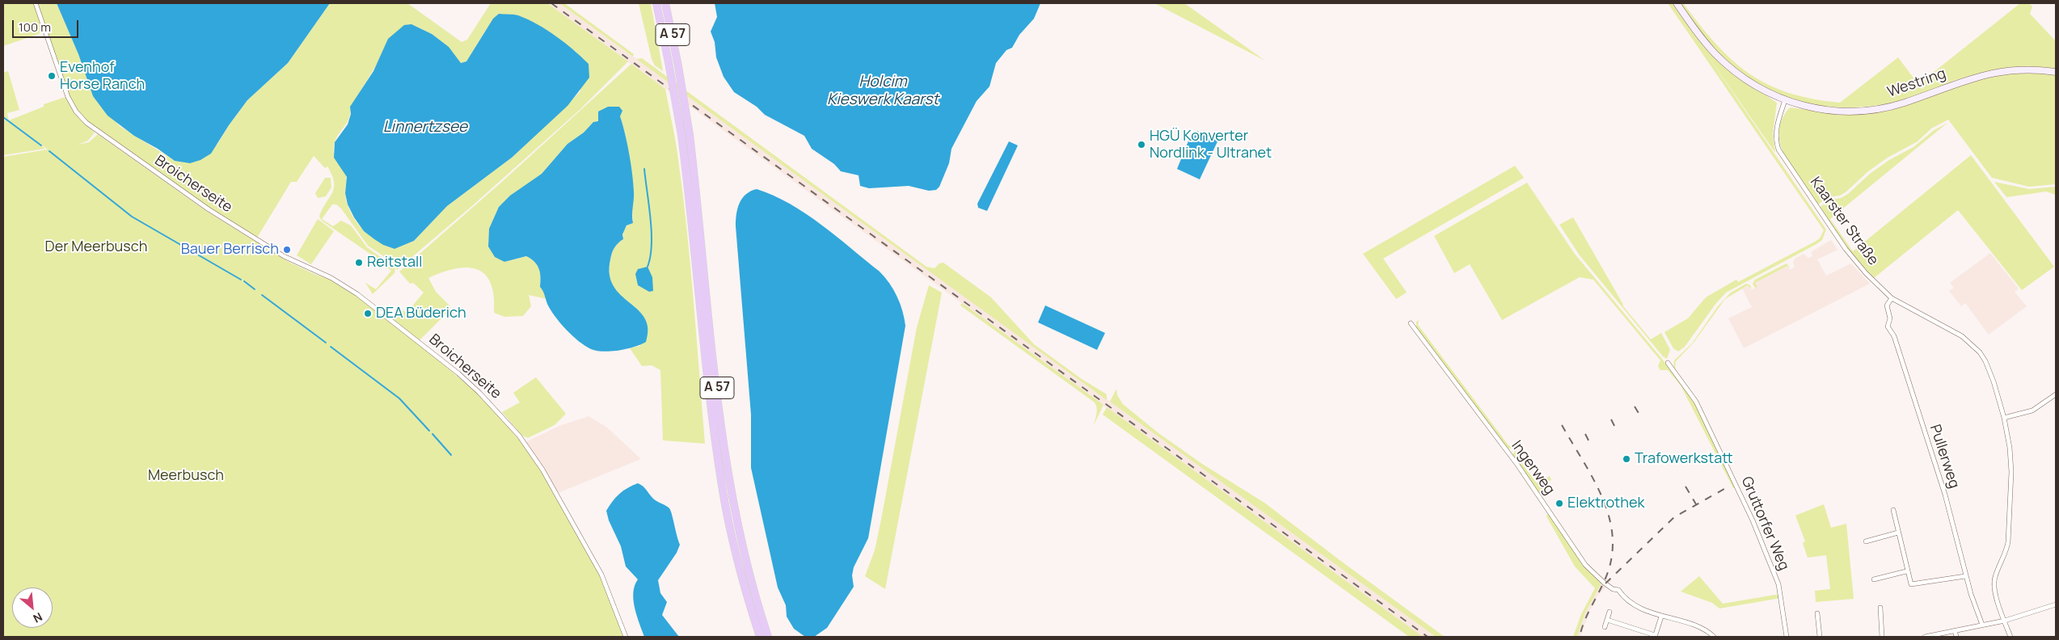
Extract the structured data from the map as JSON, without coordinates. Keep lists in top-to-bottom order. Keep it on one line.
{"streets":{"highway":["A 57"],"main road":["Westring"],"street":["Broicherseite","Kaarster Straße","Pullerweg","Ingerweg","Gruttorfer Weg"]},"crossings":[["Westring","Kaarster Straße"],["Kaarster Straße","Pullerweg"]],"water":["Holcim Kieswerk Kaarst","Linnertzsee"],"parks":["Der Meerbusch","Meerbusch"],"places":["Evenhof Horse Ranch","HGÜ Konverter Nordlink - Ultranet","Bauer Berrisch","Reitstall","DEA Büderich","Trafowerkstatt","Elektrothek"],"scale_bar":"100 m","north":"bottom right"}
